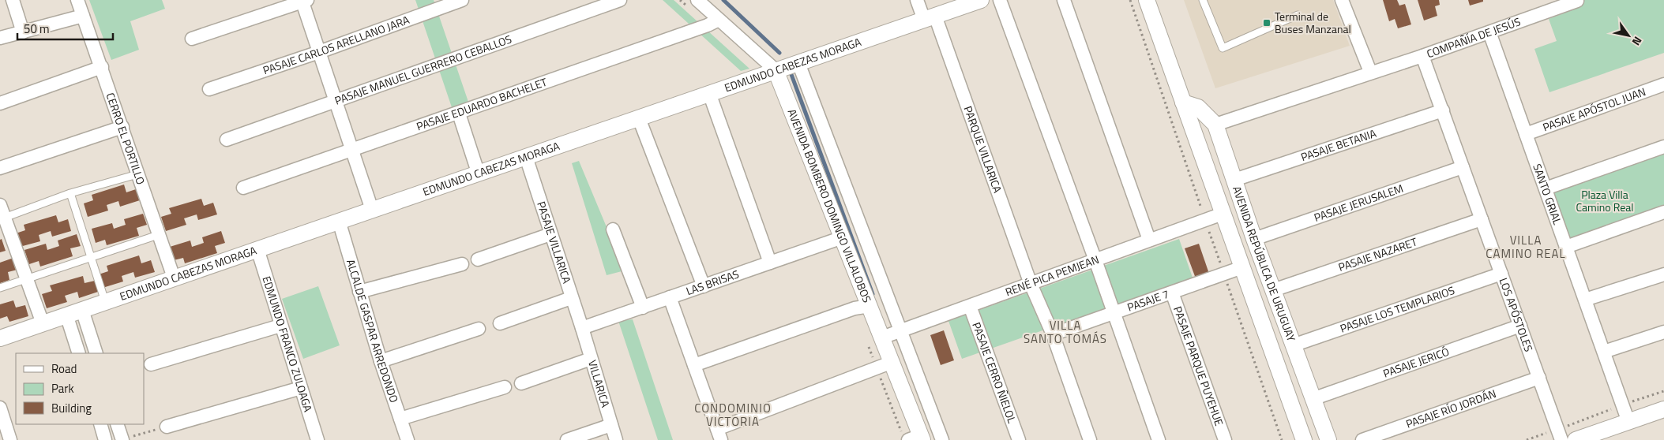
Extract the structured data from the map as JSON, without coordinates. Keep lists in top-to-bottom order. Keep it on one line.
{"streets":{"street":["COMPAÑÍA DE JESÚS","PASAJE CARLOS ARELLANO JARA","EDMUNDO CABEZAS MORAGA","PASAJE MANUEL GUERRERO CEBALLOS","PASAJE EDUARDO BACHELET","PASAJE APÓSTOL JUAN","CERRO EL PORTILLO","PASAJE BETANIA","PARQUE VILLARICA","SANTO GRIAL","PASAJE JERUSALEM","AVENIDA BOMBERO DOMINGO VILLALOBOS","PASAJE VILLARICA","PASAJE NAZARET","AVENIDA REPÚBLICA DE URUGUAY","RENÉ PICA PEMJEAN","LAS BRISAS","PASAJE 7","PASAJE LOS TEMPLARIOS","LOS APÓSTOLES","ALCALDE GASPAR ARREDONDO","EDMUNDO FRANCO ZULOAGA","PASAJE JERICÓ","PASAJE PARQUE PUYEHUE","PASAJE CERRO ÑIELOL","VILLARICA","PASAJE RÍO JORDÁN"]},"crossings":[["COMPAÑÍA DE JESÚS","SANTO GRIAL"],["COMPAÑÍA DE JESÚS","AVENIDA REPÚBLICA DE URUGUAY"],["COMPAÑÍA DE JESÚS","LOS APÓSTOLES"],["EDMUNDO CABEZAS MORAGA","CERRO EL PORTILLO"],["EDMUNDO CABEZAS MORAGA","PARQUE VILLARICA"],["EDMUNDO CABEZAS MORAGA","AVENIDA BOMBERO DOMINGO VILLALOBOS"],["EDMUNDO CABEZAS MORAGA","PASAJE VILLARICA"],["EDMUNDO CABEZAS MORAGA","ALCALDE GASPAR ARREDONDO"],["EDMUNDO CABEZAS MORAGA","EDMUNDO FRANCO ZULOAGA"],["PASAJE EDUARDO BACHELET","AVENIDA BOMBERO DOMINGO VILLALOBOS"],["PASAJE APÓSTOL JUAN","SANTO GRIAL"],["PASAJE BETANIA","AVENIDA REPÚBLICA DE URUGUAY"],["PASAJE BETANIA","LOS APÓSTOLES"],["PARQUE VILLARICA","RENÉ PICA PEMJEAN"],["PARQUE VILLARICA","PASAJE 7"],["PASAJE JERUSALEM","AVENIDA REPÚBLICA DE URUGUAY"],["PASAJE JERUSALEM","LOS APÓSTOLES"],["AVENIDA BOMBERO DOMINGO VILLALOBOS","RENÉ PICA PEMJEAN"],["AVENIDA BOMBERO DOMINGO VILLALOBOS","LAS BRISAS"],["PASAJE VILLARICA","LAS BRISAS"],["PASAJE VILLARICA","VILLARICA"],["PASAJE NAZARET","AVENIDA REPÚBLICA DE URUGUAY"],["PASAJE NAZARET","LOS APÓSTOLES"],["AVENIDA REPÚBLICA DE URUGUAY","RENÉ PICA PEMJEAN"],["AVENIDA REPÚBLICA DE URUGUAY","PASAJE 7"],["AVENIDA REPÚBLICA DE URUGUAY","PASAJE LOS TEMPLARIOS"],["AVENIDA REPÚBLICA DE URUGUAY","PASAJE JERICÓ"],["RENÉ PICA PEMJEAN","PASAJE CERRO ÑIELOL"],["LAS BRISAS","VILLARICA"],["PASAJE 7","PASAJE PARQUE PUYEHUE"],["PASAJE LOS TEMPLARIOS","LOS APÓSTOLES"],["LOS APÓSTOLES","PASAJE JERICÓ"],["LOS APÓSTOLES","PASAJE RÍO JORDÁN"]],"districts":["VILLA CAMINO REAL","VILLA SANTO TOMÁS","CONDOMINIO VICTORIA"],"parks":["Plaza Villa Camino Real"],"places":{"transit":["Terminal de Buses Manzanal"]},"legend":["Road","Park","Building"],"scale_bar":"50 m","north":"bottom right"}
